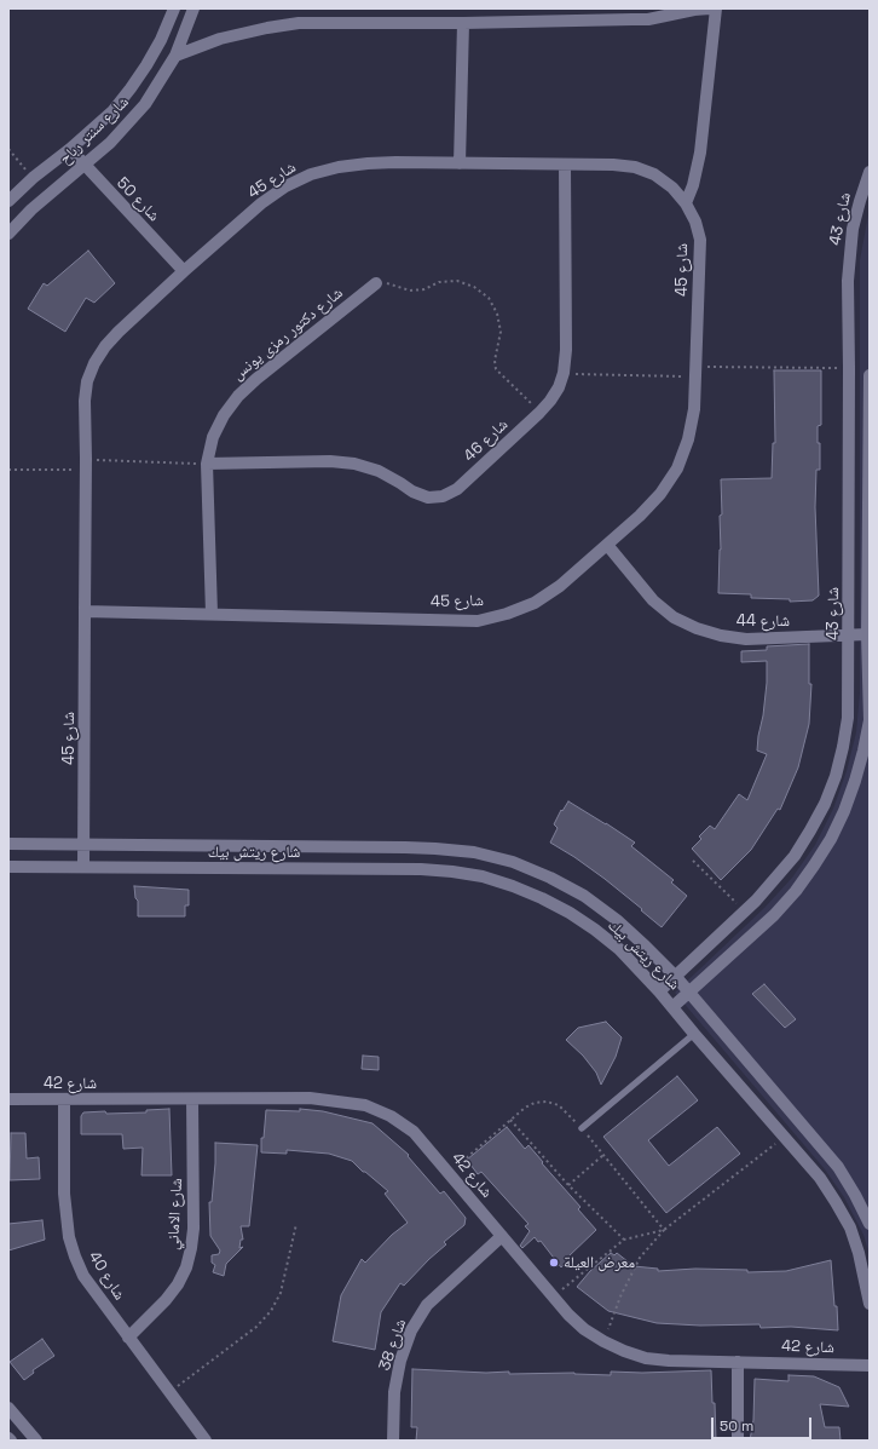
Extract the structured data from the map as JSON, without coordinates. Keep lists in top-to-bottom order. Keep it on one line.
{"streets":{"street":["شارع سنتر رباح","شارع 45","شارع 50","شارع 43","شارع دكتور رمزى يونس","شارع 46","شارع 44","شارع ريتش بيك","شارع 42","شارع الاماني","شارع 40","شارع 38"]},"crossings":[["شارع سنتر رباح","شارع 50"],["شارع 45","شارع 50"],["شارع 45","شارع دكتور رمزى يونس"],["شارع 45","شارع 46"],["شارع 45","شارع 44"],["شارع 45","شارع ريتش بيك"],["شارع 43","شارع 44"],["شارع 43","شارع ريتش بيك"],["شارع دكتور رمزى يونس","شارع 46"],["شارع 42","شارع الاماني"],["شارع 42","شارع 40"],["شارع 42","شارع 38"],["شارع الاماني","شارع 40"]],"places":["معرض العيلة"],"scale_bar":"50 m"}
